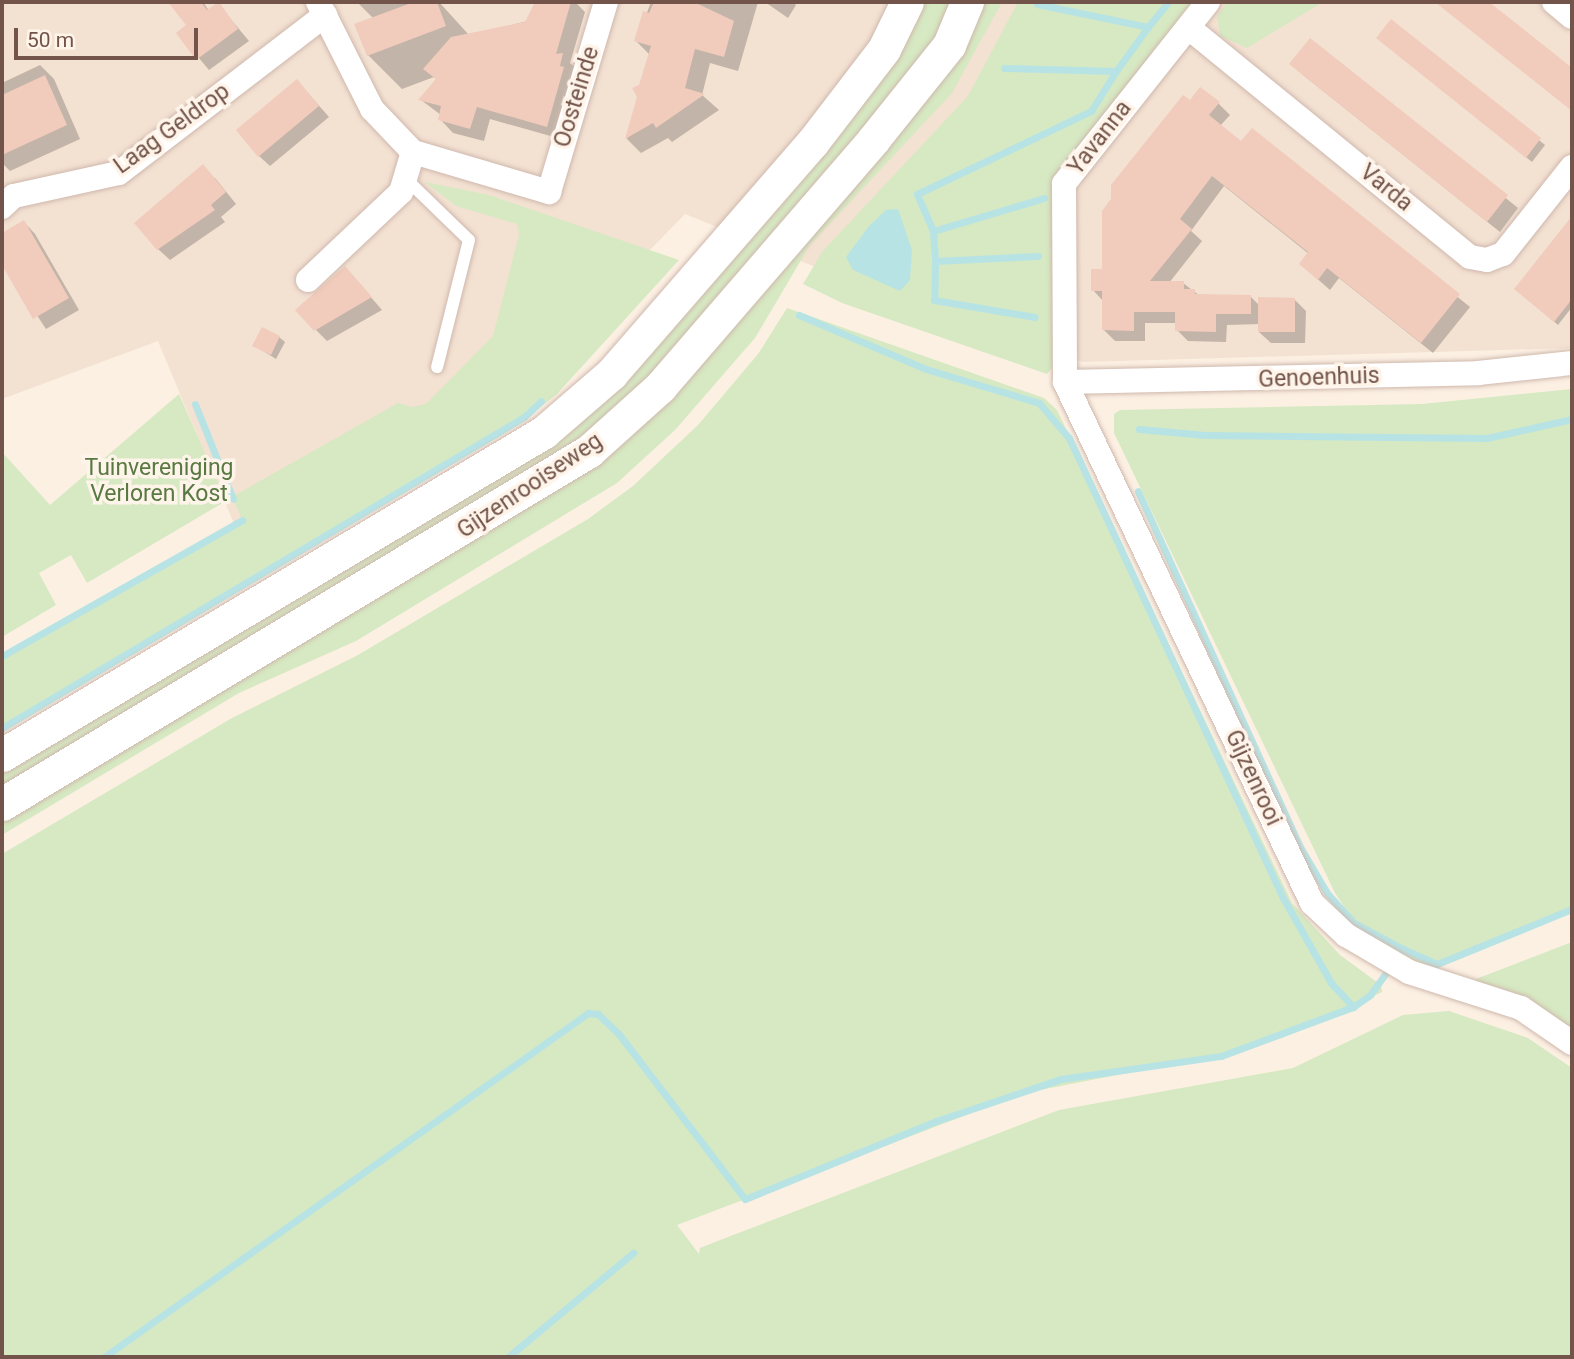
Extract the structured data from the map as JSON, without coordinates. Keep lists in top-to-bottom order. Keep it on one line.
{"streets":{"main road":["Gijzenrooiseweg"],"street":["Oosteinde","Laag Geldrop","Yavanna","Varda","Genoenhuis","Gijzenrooi"]},"crossings":[["Yavanna","Varda"],["Yavanna","Genoenhuis"],["Yavanna","Gijzenrooi"],["Genoenhuis","Gijzenrooi"]],"parks":["Tuinvereniging Verloren Kost"],"scale_bar":"50 m"}
